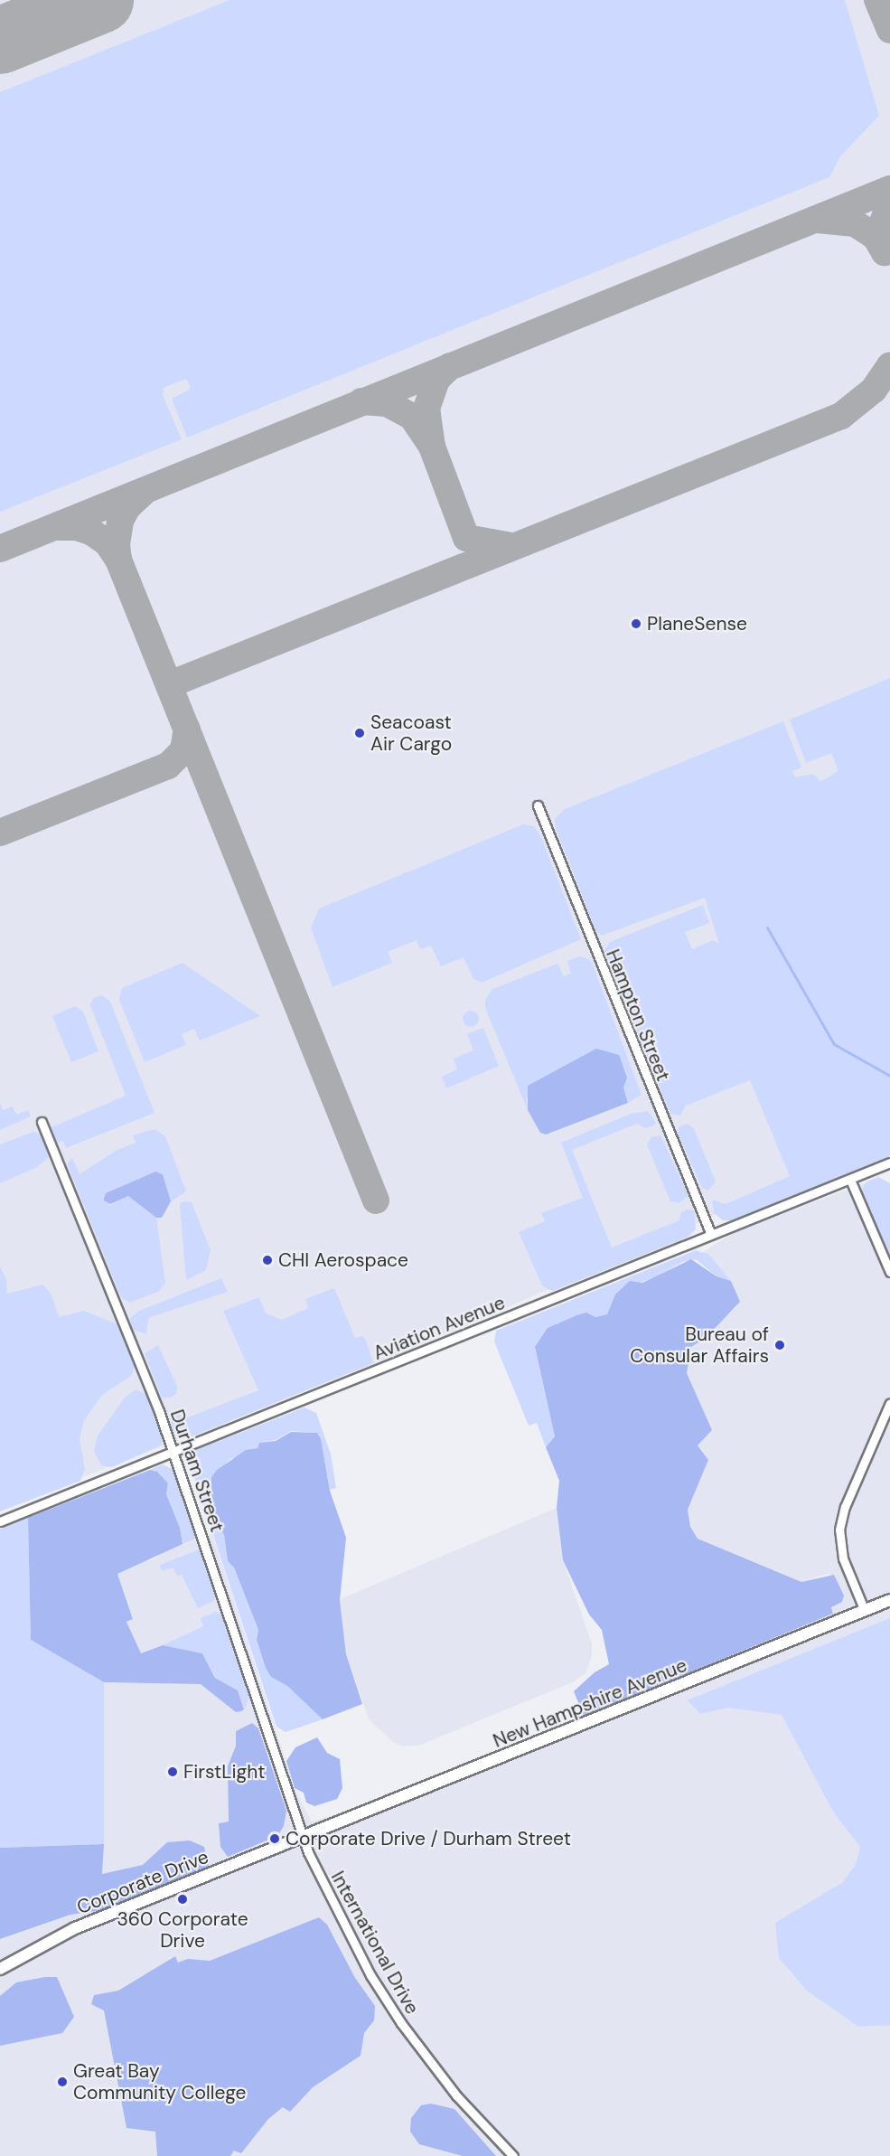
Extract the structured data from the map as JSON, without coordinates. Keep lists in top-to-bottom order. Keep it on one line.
{"streets":{"street":["Hampton Street","Aviation Avenue","Durham Street","New Hampshire Avenue","Corporate Drive","International Drive"]},"crossings":[["Hampton Street","Aviation Avenue"],["Aviation Avenue","Durham Street"],["Durham Street","New Hampshire Avenue"],["Durham Street","Corporate Drive"],["Durham Street","International Drive"],["New Hampshire Avenue","Corporate Drive"],["New Hampshire Avenue","International Drive"],["Corporate Drive","International Drive"]],"places":["PlaneSense","Seacoast Air Cargo","CHI Aerospace","Bureau of Consular Affairs","FirstLight","Corporate Drive / Durham Street","360 Corporate Drive","Great Bay Community College"]}
